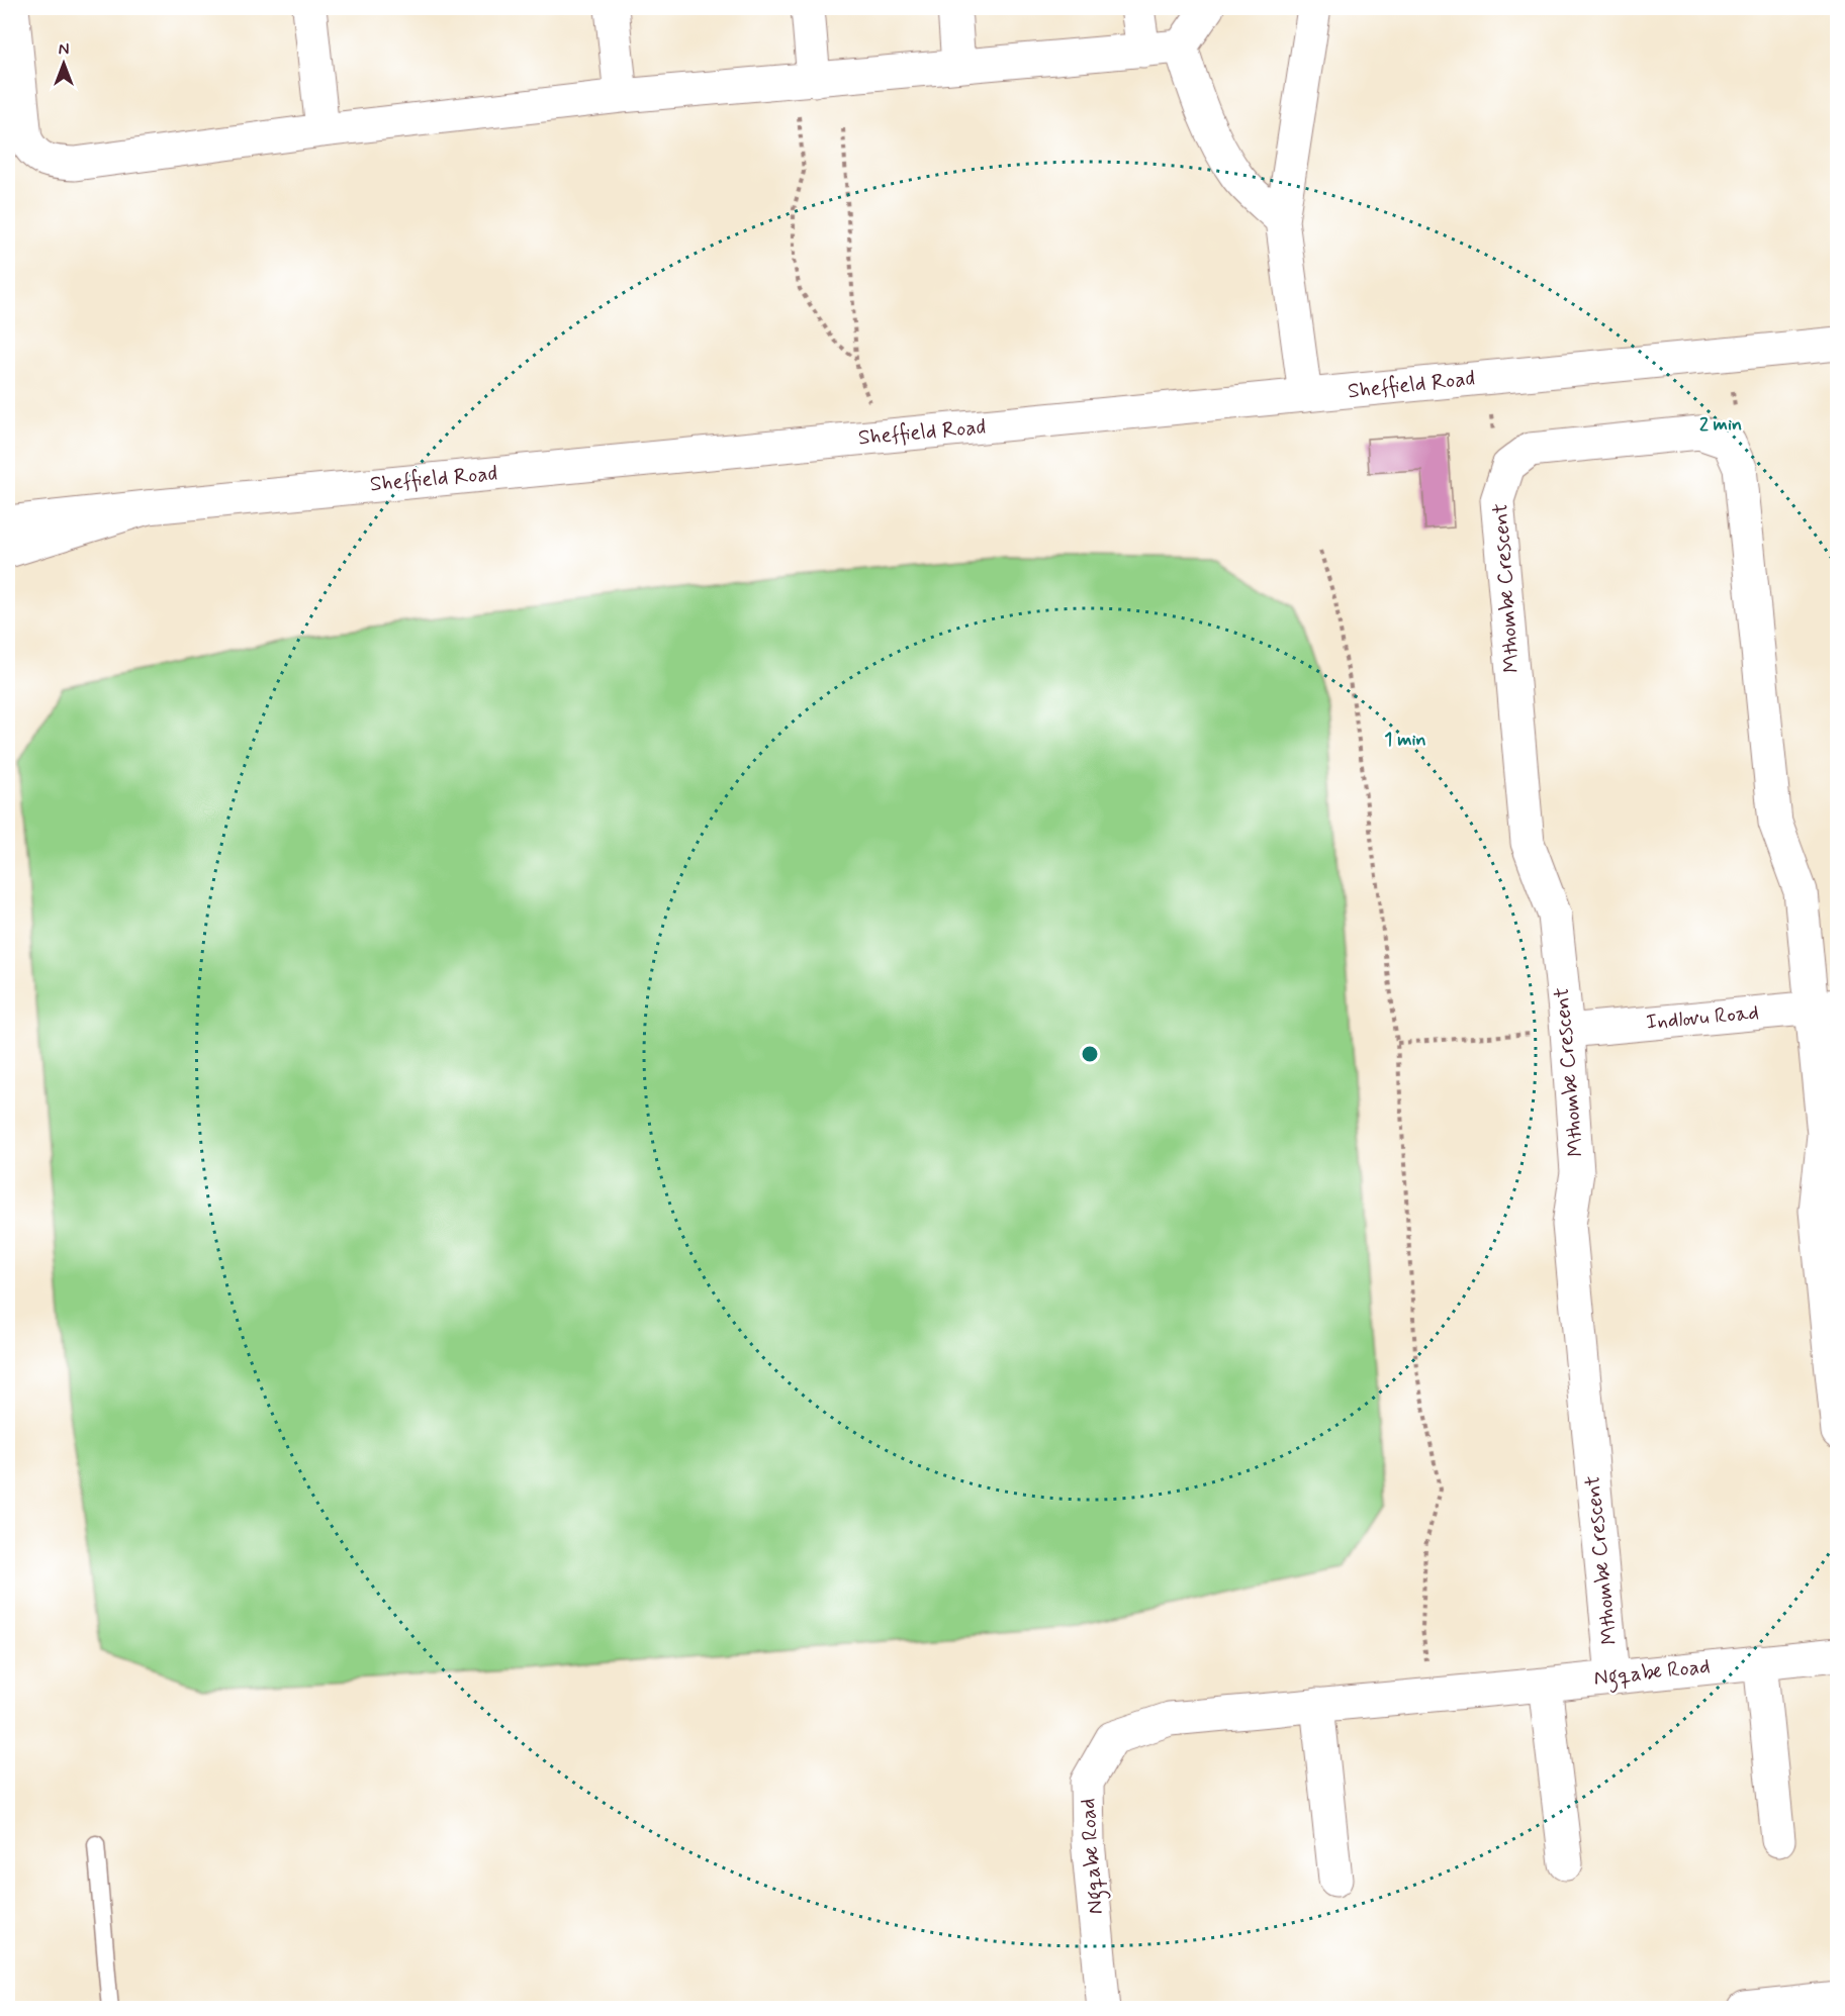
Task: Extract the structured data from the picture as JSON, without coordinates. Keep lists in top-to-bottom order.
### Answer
{
  "streets": {
    "street": [
      "Sheffield Road",
      "Mthombe Crescent",
      "Indlovu Road",
      "Ngqabe Road"
    ]
  },
  "crossings": [
    ["Mthombe Crescent", "Indlovu Road"],
    ["Mthombe Crescent", "Ngqabe Road"]
  ],
  "north": "top",
  "rings": ["2 min", "1 min"]
}
